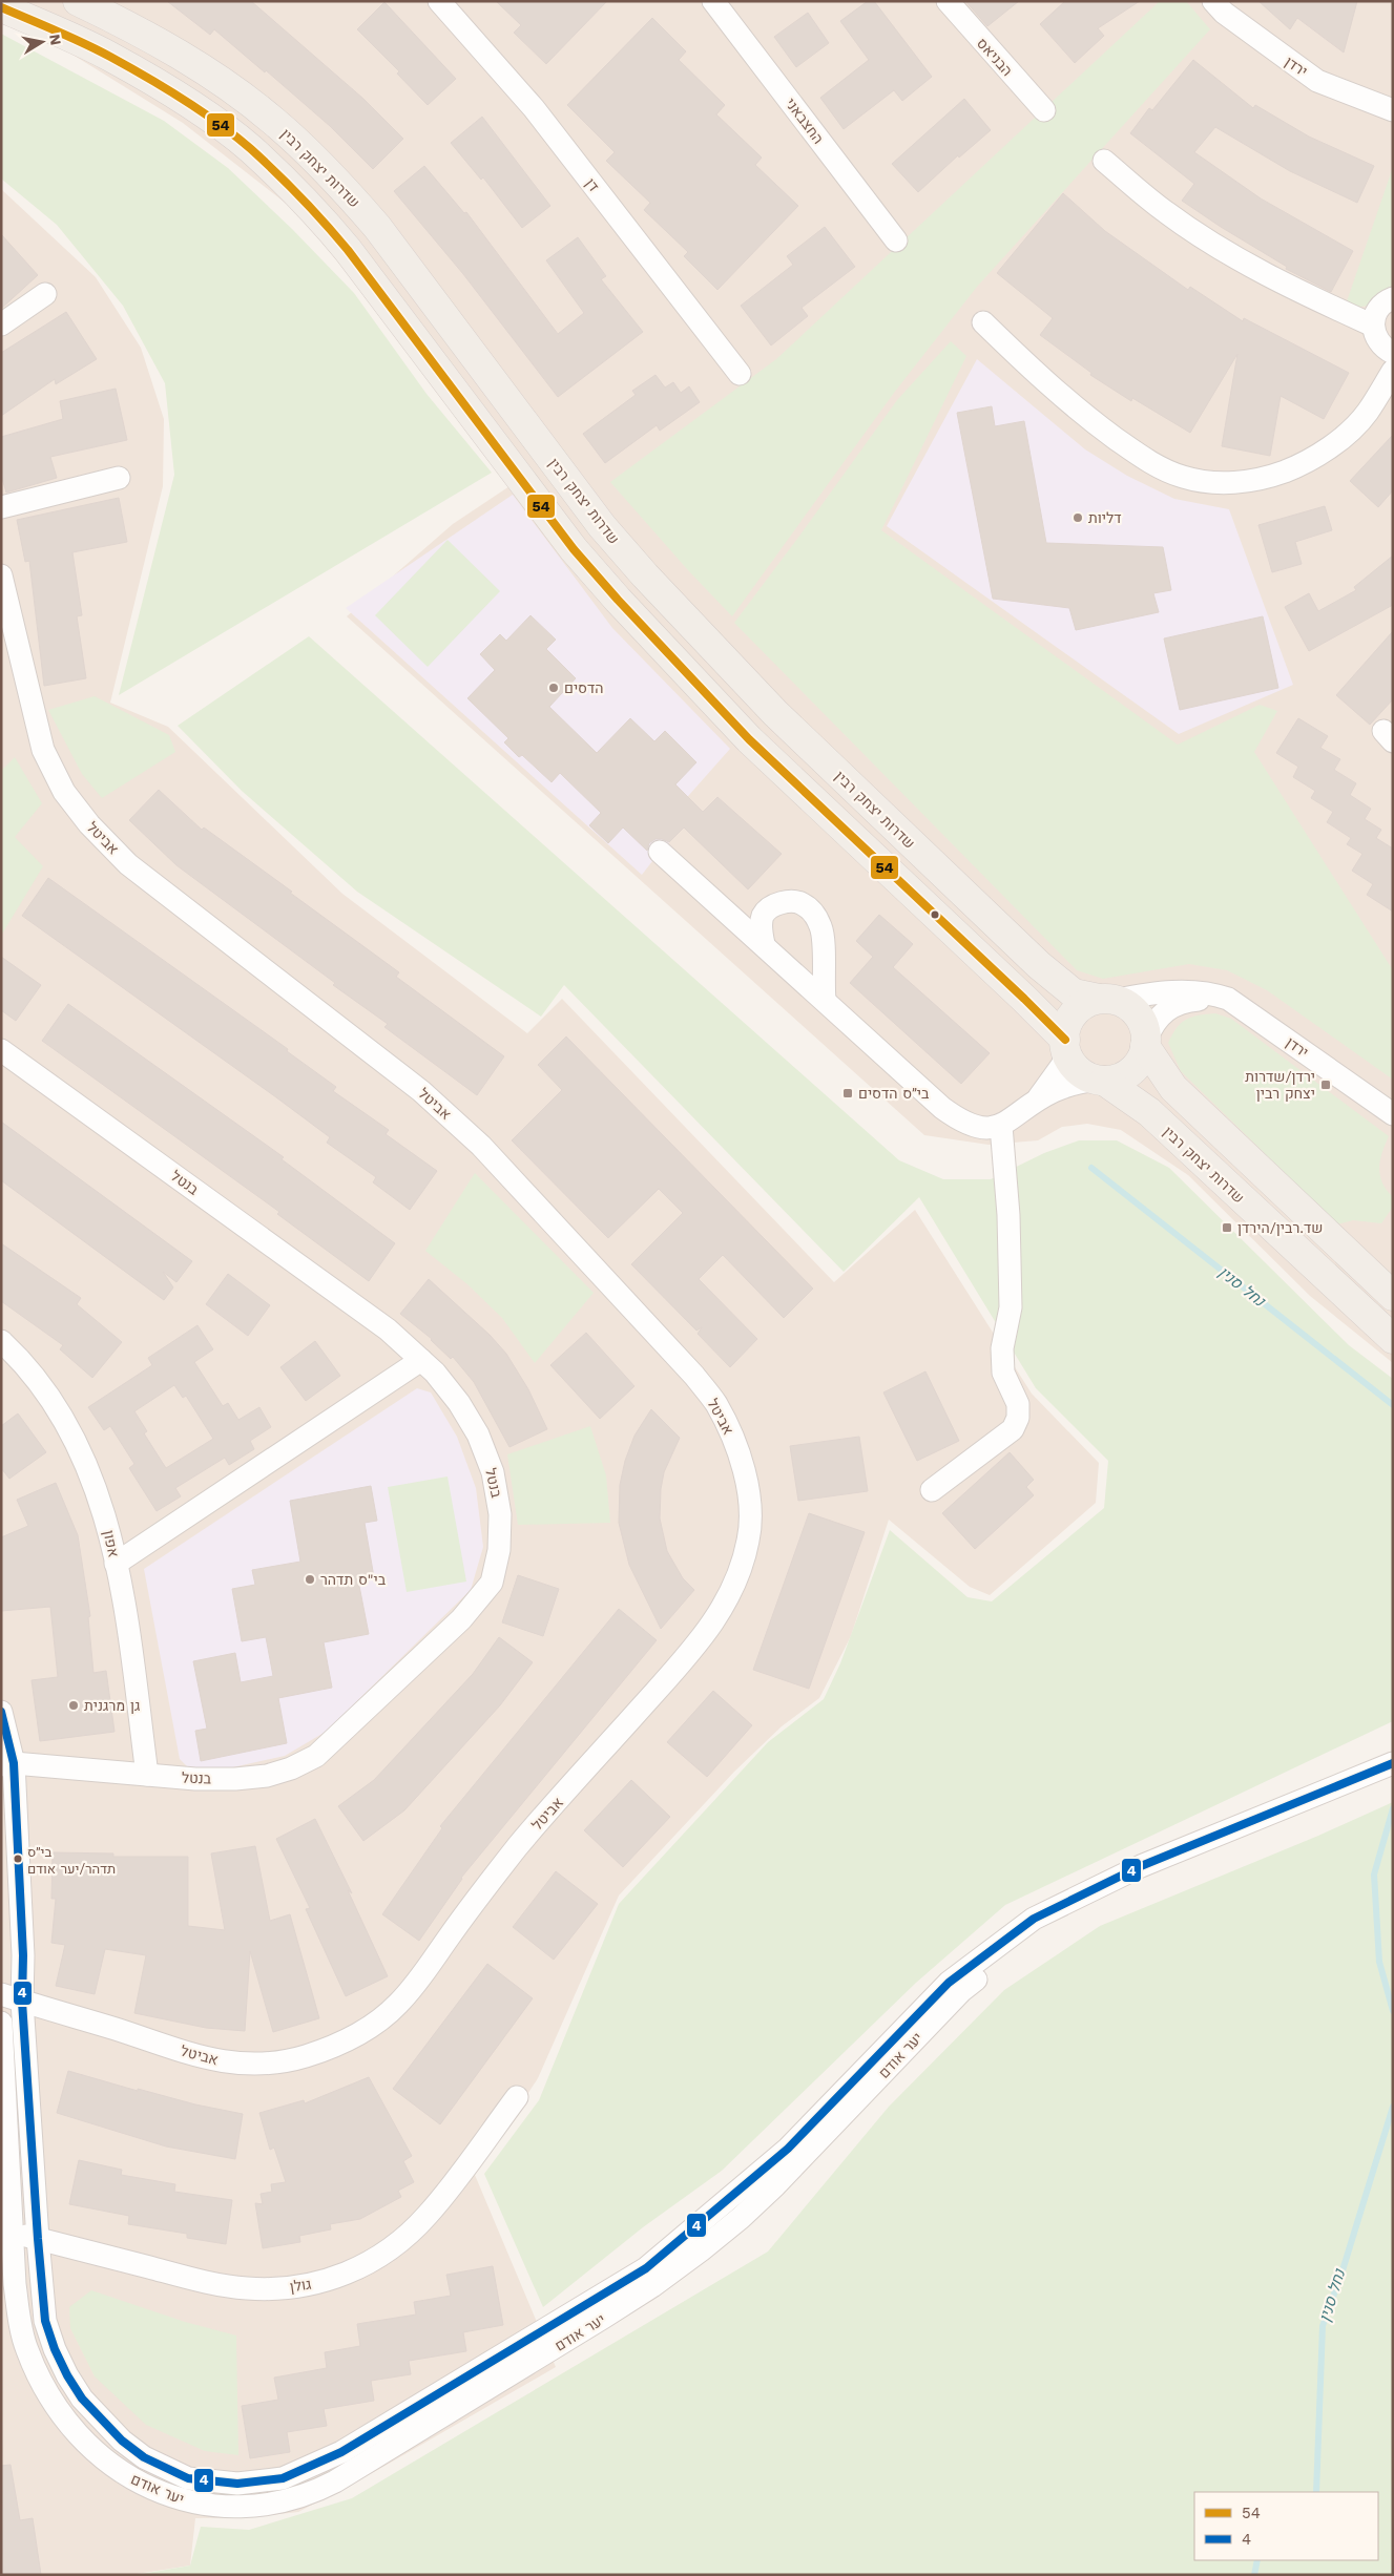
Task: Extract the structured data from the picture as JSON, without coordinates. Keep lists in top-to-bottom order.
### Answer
{
  "streets": {
    "main road": ["שדרות יצחק רבין"],
    "street": [
      "הבניאס",
      "ירדן",
      "החצבאני",
      "דן",
      "אביטל",
      "בנטל",
      "אפון",
      "יער אודם",
      "גולן"
    ]
  },
  "crossings": [
    ["ירדן", "שדרות יצחק רבין"],
    ["אביטל", "יער אודם"],
    ["בנטל", "אפון"],
    ["בנטל", "יער אודם"],
    ["יער אודם", "גולן"]
  ],
  "water": ["נחל סנין"],
  "places": {
    "other": [
      "דליות",
      "הדסים",
      "בי\"ס תדהר",
      "גן מרגנית",
      "בי״ס תדהר/יער אודם"
    ],
    "transit": ["ירדן/שדרות יצחק רבין", "בי״ס הדסים", "שד.רבין/הירדן"]
  },
  "lines": ["transit line 54", "transit line 4"],
  "legend": ["54", "4"],
  "north": "right"
}
